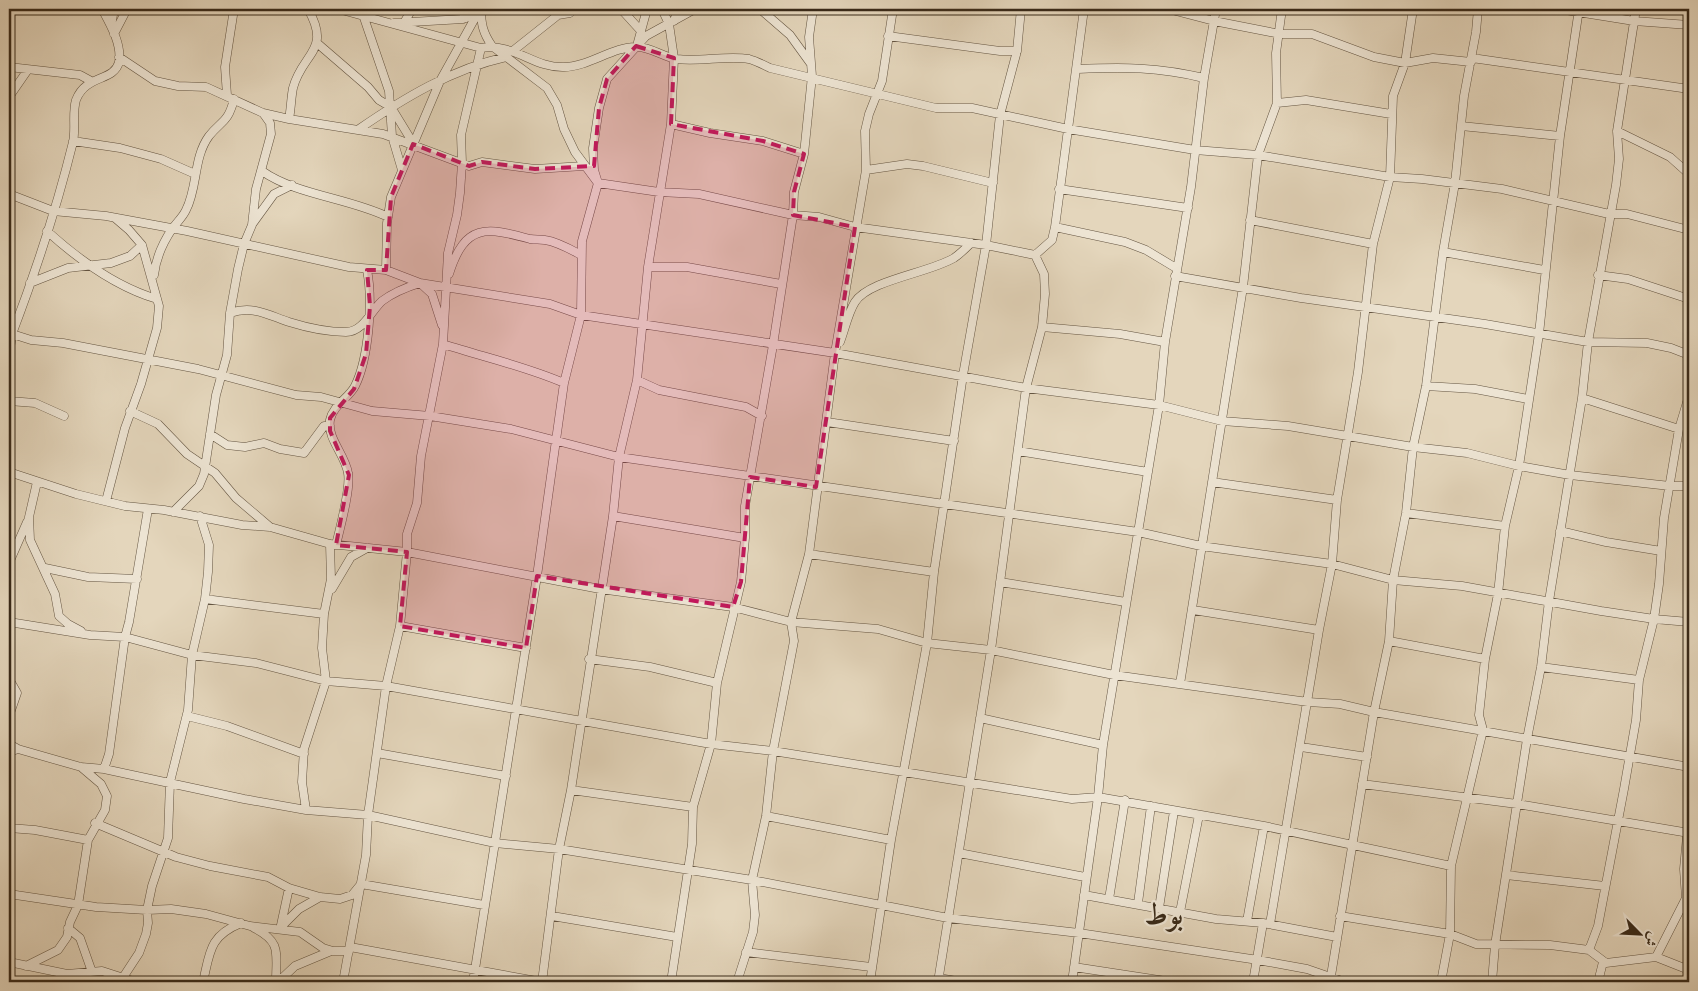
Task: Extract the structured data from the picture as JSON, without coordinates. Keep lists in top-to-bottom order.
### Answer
{
  "districts": ["بوط"],
  "north": "bottom right"
}
